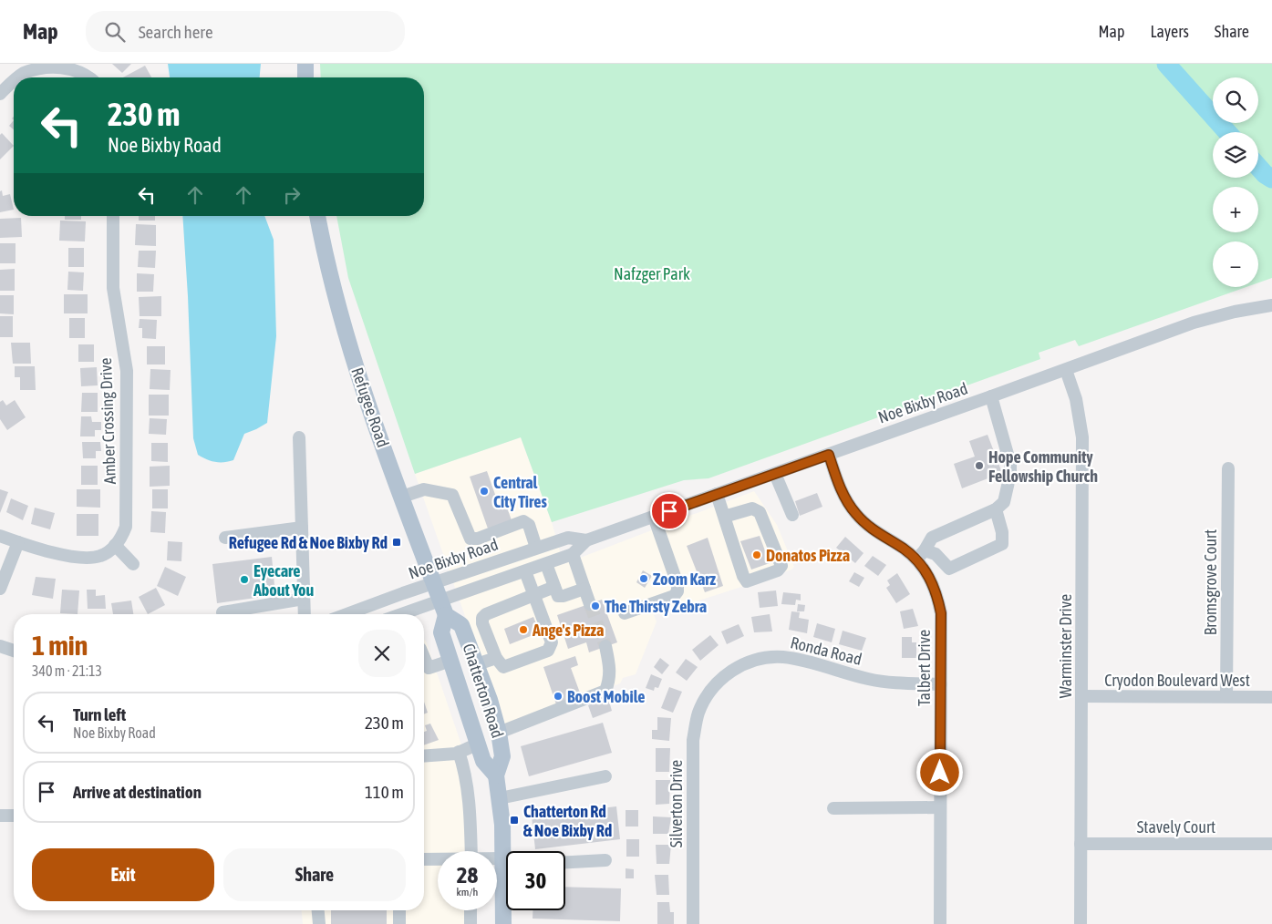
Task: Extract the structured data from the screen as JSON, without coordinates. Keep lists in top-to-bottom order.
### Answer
{
  "streets": {
    "main road": ["Refugee Road", "Chatterton Road"],
    "street": [
      "Noe Bixby Road",
      "Amber Crossing Drive",
      "Bromsgrove Court",
      "Warminster Drive",
      "Ronda Road",
      "Talbert Drive",
      "Cryodon Boulevard West",
      "Silverton Drive",
      "Stavely Court"
    ]
  },
  "crossings": [
    ["Noe Bixby Road", "Refugee Road"],
    ["Noe Bixby Road", "Warminster Drive"],
    ["Noe Bixby Road", "Talbert Drive"],
    ["Noe Bixby Road", "Chatterton Road"],
    ["Refugee Road", "Chatterton Road"],
    ["Bromsgrove Court", "Cryodon Boulevard West"],
    ["Warminster Drive", "Cryodon Boulevard West"],
    ["Warminster Drive", "Stavely Court"],
    ["Ronda Road", "Talbert Drive"],
    ["Ronda Road", "Silverton Drive"]
  ],
  "parks": ["Nafzger Park"],
  "places": {
    "other": [
      "Hope Community Fellowship Church",
      "Central City Tires",
      "Donatos Pizza",
      "Zoom Karz",
      "Eyecare About You",
      "The Thirsty Zebra",
      "Ange's Pizza",
      "Boost Mobile"
    ],
    "transit": ["Refugee Rd & Noe Bixby Rd", "Chatterton Rd & Noe Bixby Rd"]
  },
  "page": {
    "header": "Map",
    "search": "Search here",
    "nav": ["Map", "Layers", "Share"],
    "map_buttons": ["+", "−"],
    "turn": ["230 m", "Noe Bixby Road"],
    "heading": ["1 min", "340 m · 21:13"],
    "list": [
      {
        "name": "Turn left",
        "note": "Noe Bixby Road",
        "value": "230 m"
      },
      {
        "name": "Arrive at destination",
        "value": "110 m"
      }
    ],
    "buttons": ["Exit", "Share"],
    "speed": "28 km/h",
    "limit": "30"
  }
}
